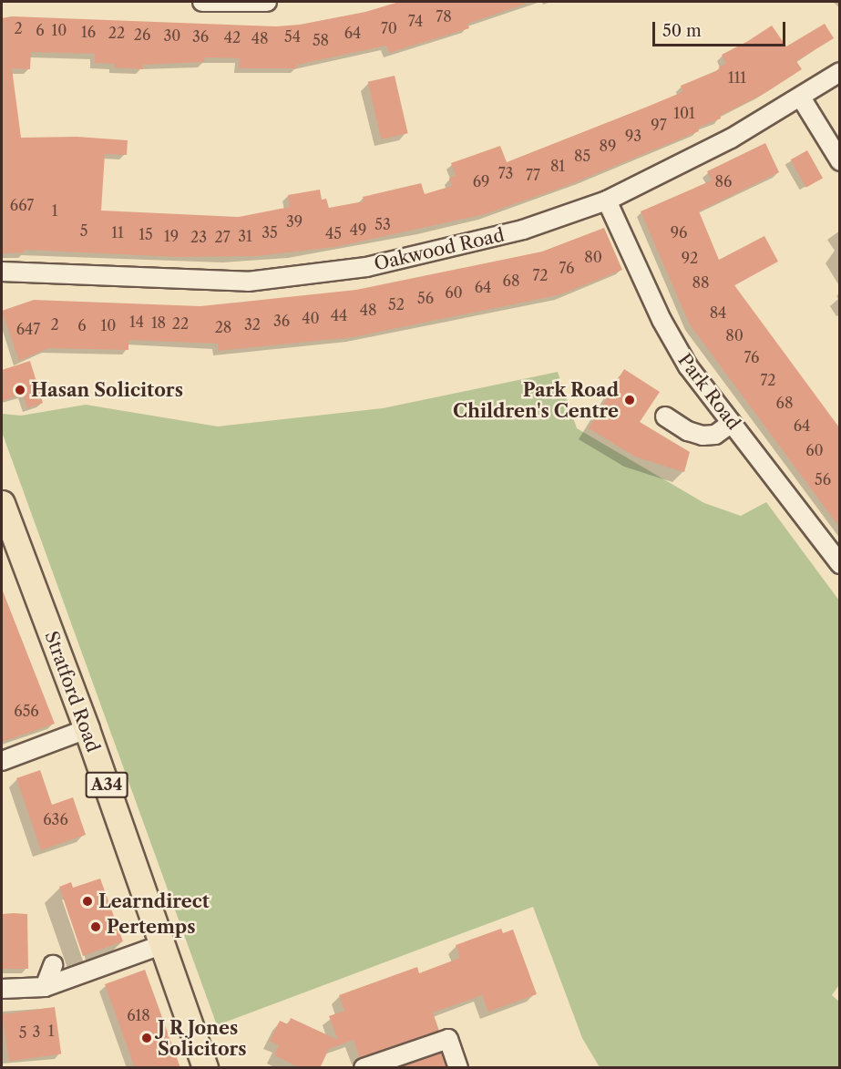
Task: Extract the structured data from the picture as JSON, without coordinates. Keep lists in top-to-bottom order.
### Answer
{
  "streets": {
    "highway": ["Stratford Road", "A34"],
    "street": ["Oakwood Road", "Park Road"]
  },
  "crossings": [
    ["Oakwood Road", "Park Road"]
  ],
  "places": [
    "Hasan Solicitors",
    "Park Road Children's Centre",
    "Learndirect",
    "Pertemps",
    "J R Jones Solicitors"
  ],
  "house_numbers": [
    "78",
    "74",
    "2",
    "70",
    "6",
    "10",
    "16",
    "22",
    "64",
    "26",
    "30",
    "36",
    "54",
    "42",
    "48",
    "58",
    "111",
    "101",
    "97",
    "93",
    "89",
    "85",
    "81",
    "73",
    "77",
    "69",
    "86",
    "667",
    "1",
    "39",
    "53",
    "49",
    "5",
    "11",
    "35",
    "96",
    "45",
    "15",
    "19",
    "31",
    "23",
    "27",
    "80",
    "92",
    "76",
    "72",
    "68",
    "88",
    "64",
    "60",
    "56",
    "52",
    "48",
    "84",
    "44",
    "40",
    "36",
    "14",
    "18",
    "22",
    "2",
    "32",
    "6",
    "10",
    "28",
    "647",
    "80",
    "76",
    "72",
    "68",
    "64",
    "60",
    "56",
    "656",
    "636",
    "618",
    "1",
    "3",
    "5"
  ],
  "scale_bar": "50 m"
}
